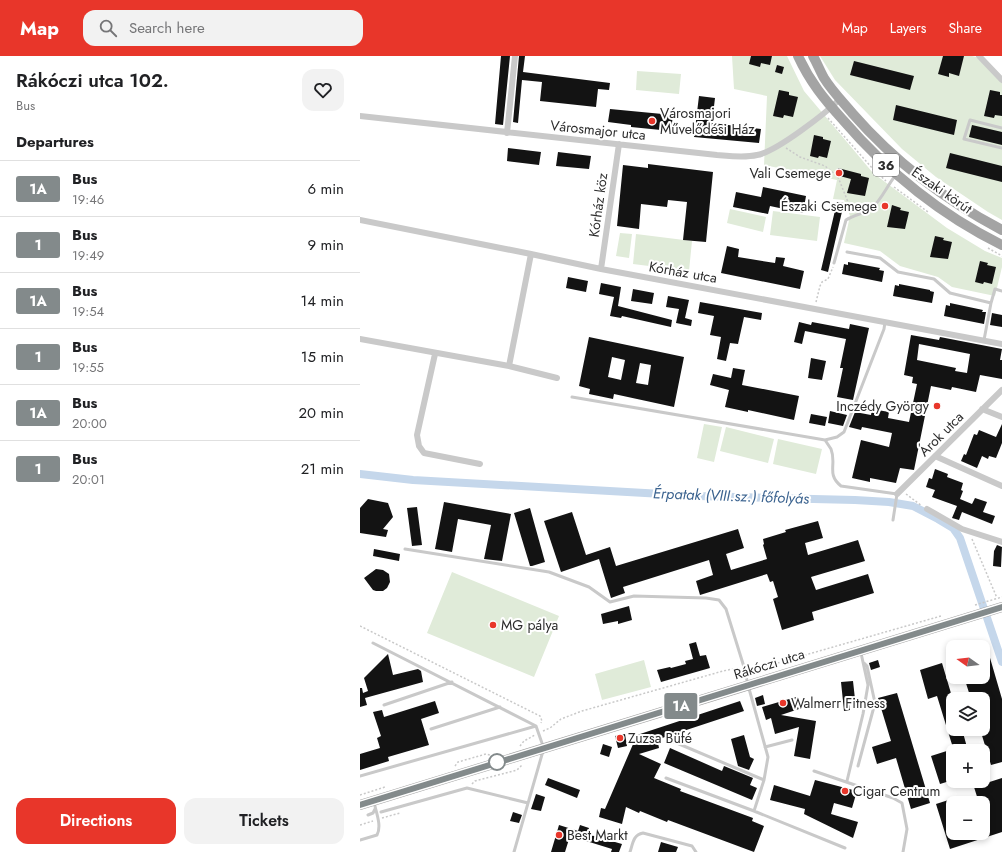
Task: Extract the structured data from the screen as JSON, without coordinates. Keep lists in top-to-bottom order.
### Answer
{
  "streets": {
    "main road": ["36", "Északi körút", "Rákóczi utca"],
    "street": [
      "Városmajor utca",
      "Kórház köz",
      "Kórház utca",
      "Árok utca"
    ]
  },
  "crossings": [
    ["Városmajor utca", "Északi körút"],
    ["Városmajor utca", "Kórház köz"],
    ["Kórház köz", "Kórház utca"]
  ],
  "water": ["Érpatak (VIII.sz.) főfolyás"],
  "places": [
    "Városmajori Művelődési Ház",
    "Vali Csemege",
    "Északi Csemege",
    "Inczédy György",
    "MG pálya",
    "Walmerr Fitness",
    "Zuzsa Büfé",
    "Cigar Centrum",
    "Best Markt"
  ],
  "lines": ["bus line 1A"],
  "north": "left",
  "page": {
    "header": "Map",
    "search": "Search here",
    "nav": ["Map", "Layers", "Share"],
    "heading": [
      ["Rákóczi utca 102.", "Bus"],
      "Departures"
    ],
    "on_map": "1A",
    "list": [
      {
        "mark": "1A",
        "name": "Bus",
        "note": "19:46",
        "value": "6 min"
      },
      {
        "mark": "1",
        "name": "Bus",
        "note": "19:49",
        "value": "9 min"
      },
      {
        "mark": "1A",
        "name": "Bus",
        "note": "19:54",
        "value": "14 min"
      },
      {
        "mark": "1",
        "name": "Bus",
        "note": "19:55",
        "value": "15 min"
      },
      {
        "mark": "1A",
        "name": "Bus",
        "note": "20:00",
        "value": "20 min"
      },
      {
        "mark": "1",
        "name": "Bus",
        "note": "20:01",
        "value": "21 min"
      }
    ],
    "map_buttons": ["+", "−"],
    "buttons": ["Directions", "Tickets"]
  }
}
